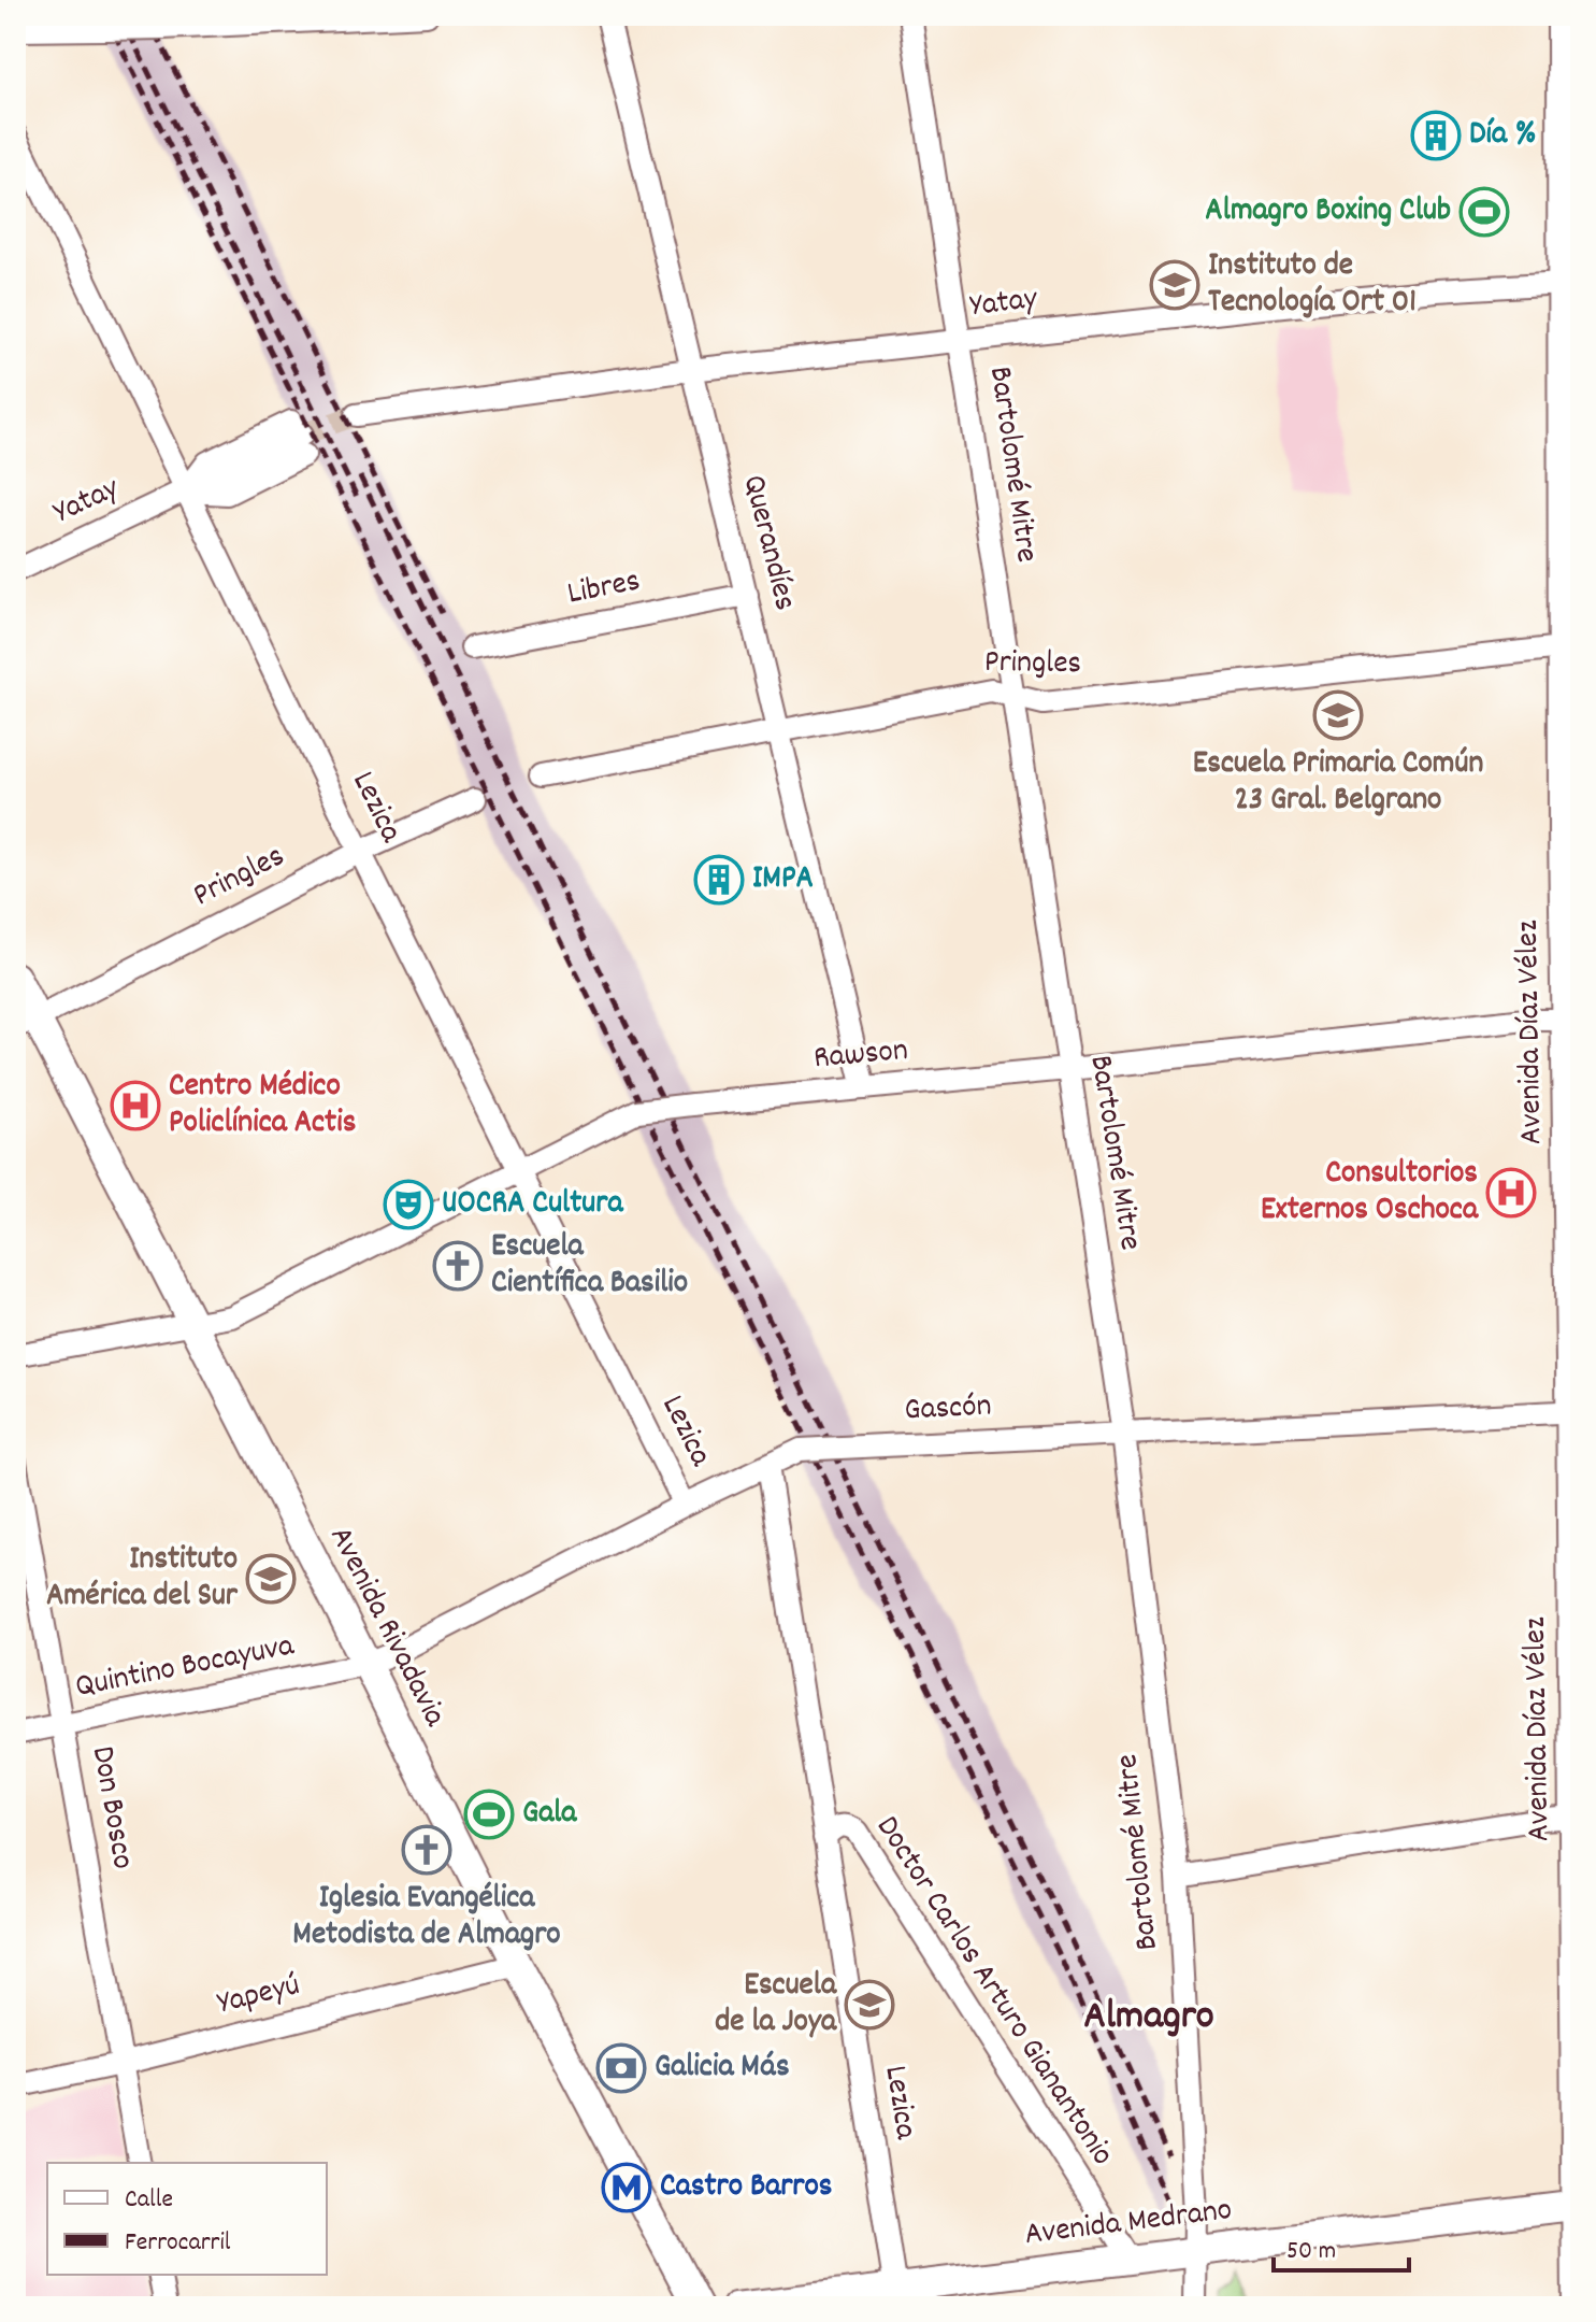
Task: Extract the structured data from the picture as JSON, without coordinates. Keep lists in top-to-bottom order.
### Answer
{
  "streets": {
    "main road": ["Avenida Díaz Vélez", "Avenida Rivadavia", "Avenida Medrano"],
    "street": [
      "Yatay",
      "Bartolomé Mitre",
      "Querandíes",
      "Libres",
      "Pringles",
      "Lezica",
      "Rawson",
      "Gascón",
      "Quintino Bocayuva",
      "Don Bosco",
      "Doctor Carlos Arturo Gianantonio",
      "Yapeyú"
    ]
  },
  "crossings": [
    ["Yatay", "Bartolomé Mitre"],
    ["Yatay", "Querandíes"],
    ["Yatay", "Lezica"],
    ["Yatay", "Avenida Díaz Vélez"],
    ["Bartolomé Mitre", "Pringles"],
    ["Bartolomé Mitre", "Rawson"],
    ["Bartolomé Mitre", "Gascón"],
    ["Bartolomé Mitre", "Avenida Medrano"],
    ["Querandíes", "Libres"],
    ["Querandíes", "Pringles"],
    ["Querandíes", "Rawson"],
    ["Pringles", "Lezica"],
    ["Pringles", "Avenida Díaz Vélez"],
    ["Pringles", "Avenida Rivadavia"],
    ["Lezica", "Rawson"],
    ["Lezica", "Gascón"],
    ["Lezica", "Doctor Carlos Arturo Gianantonio"],
    ["Lezica", "Avenida Medrano"],
    ["Avenida Díaz Vélez", "Rawson"],
    ["Avenida Díaz Vélez", "Gascón"],
    ["Avenida Díaz Vélez", "Avenida Medrano"],
    ["Rawson", "Avenida Rivadavia"],
    ["Gascón", "Avenida Rivadavia"],
    ["Gascón", "Quintino Bocayuva"],
    ["Avenida Rivadavia", "Quintino Bocayuva"],
    ["Avenida Rivadavia", "Yapeyú"],
    ["Quintino Bocayuva", "Don Bosco"],
    ["Don Bosco", "Yapeyú"],
    ["Doctor Carlos Arturo Gianantonio", "Avenida Medrano"]
  ],
  "districts": ["Almagro"],
  "places": {
    "building": ["Día %", "IMPA"],
    "sports": ["Almagro Boxing Club", "Gala"],
    "school or university": [
      "Instituto de Tecnología Ort 01",
      "Escuela Primaria Común 23 Gral. Belgrano",
      "Instituto América del Sur",
      "Escuela de la Joya"
    ],
    "hospital": ["Centro Médico Policlínica Actis", "Consultorios Externos Oschoca"],
    "theatre": ["UOCRA Cultura"],
    "church": ["Escuela Científica Basilio", "Iglesia Evangélica Metodista de Almagro"],
    "bank": ["Galicia Más"],
    "metro station": ["Castro Barros"]
  },
  "legend": ["Calle", "Ferrocarril"],
  "scale_bar": "50 m"
}
